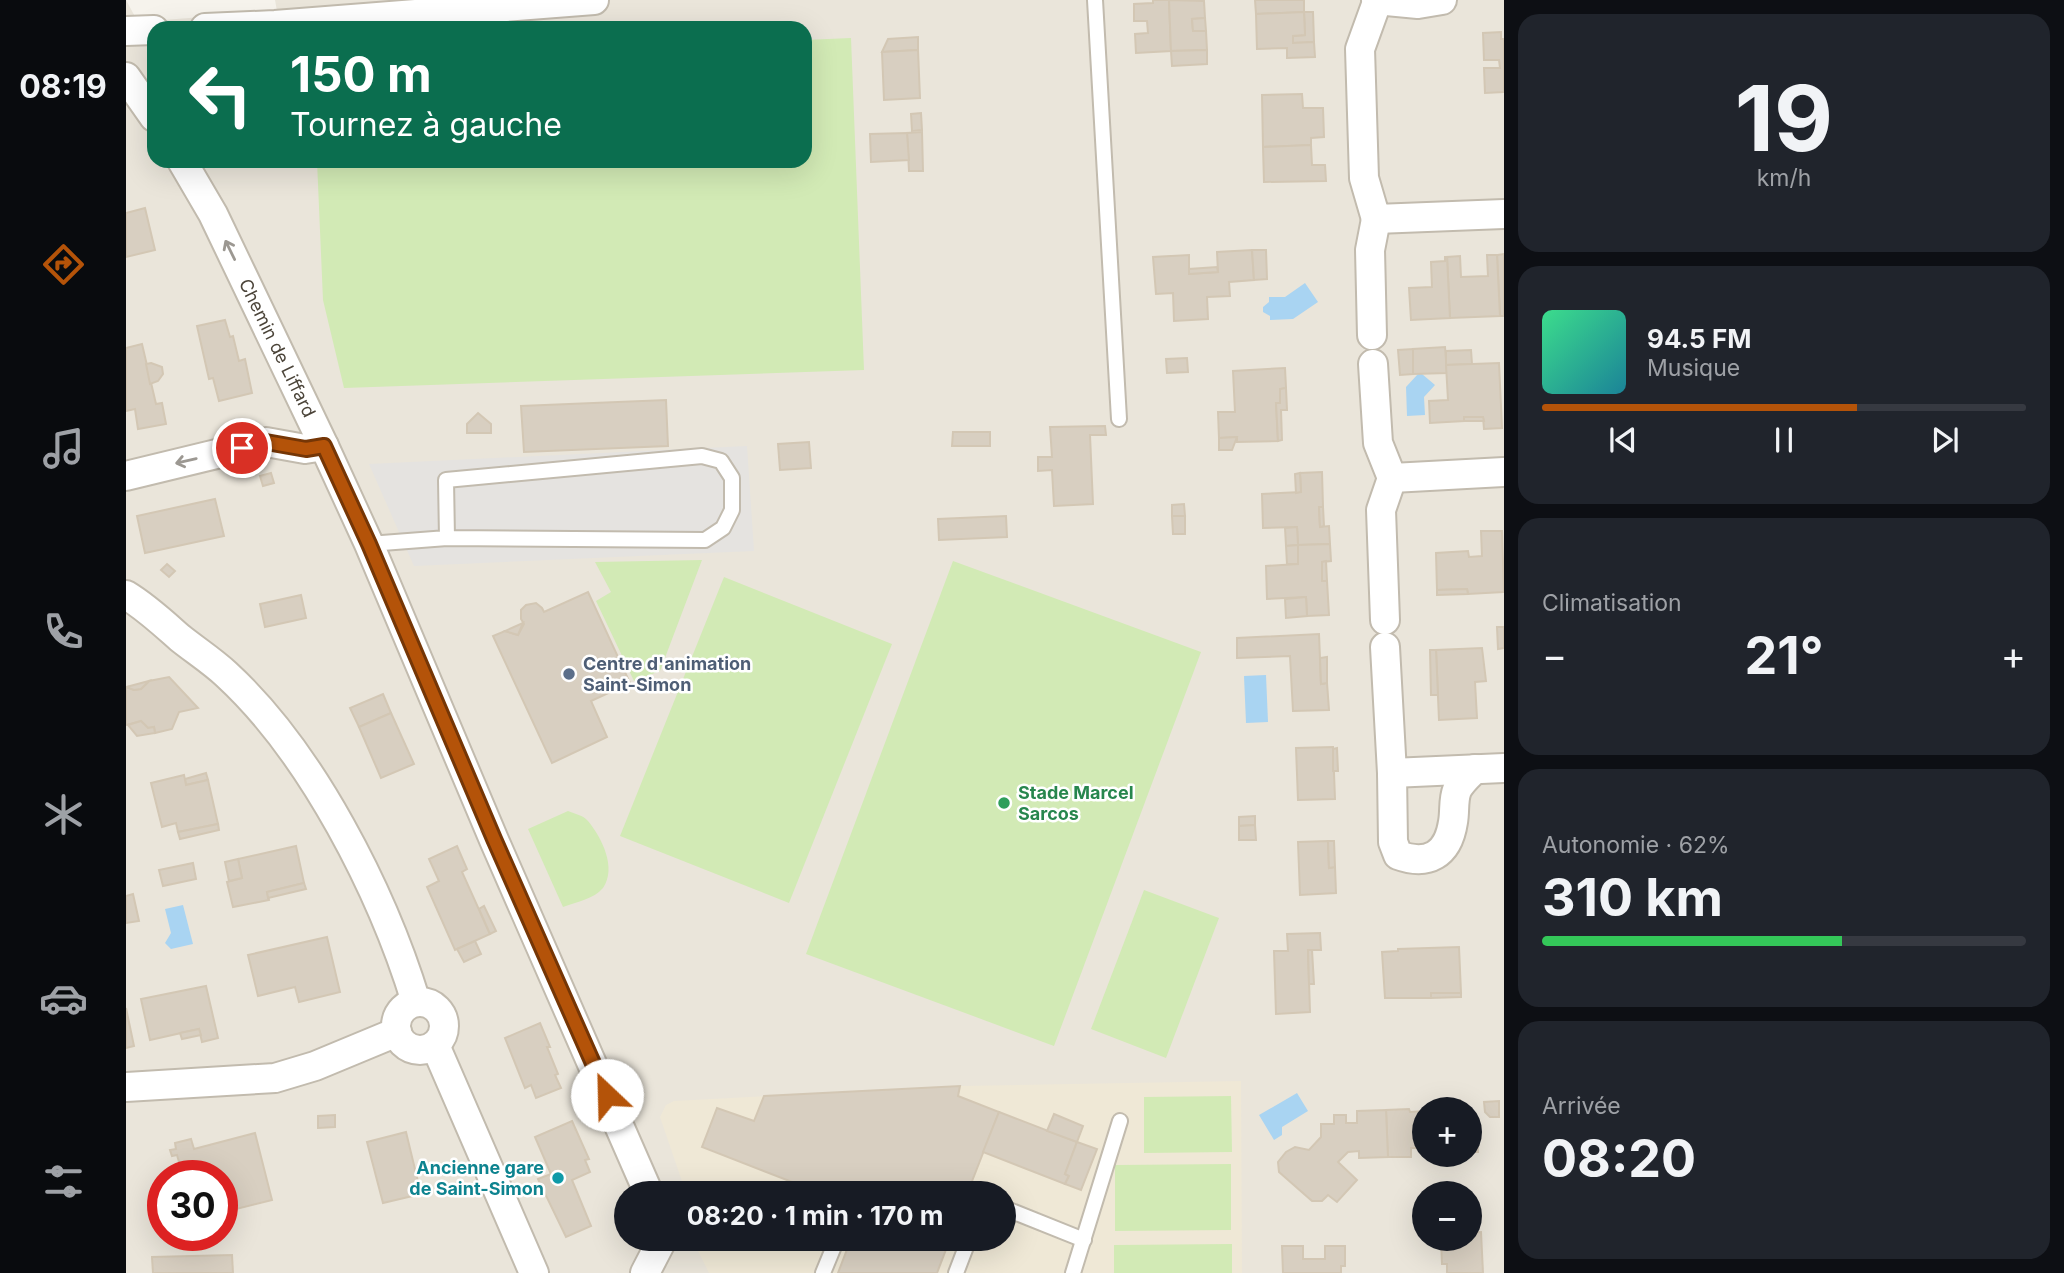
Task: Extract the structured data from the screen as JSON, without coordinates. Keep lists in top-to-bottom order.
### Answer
{
  "streets": {
    "street": ["Chemin de Liffard"]
  },
  "places": ["Centre d'animation Saint-Simon", "Stade Marcel Sarcos", "Ancienne gare de Saint-Simon"],
  "page": {
    "tabs": "08:19",
    "tile": [
      ["19", "km/h"],
      "Climatisation",
      ["Autonomie · 62%", "310 km"],
      ["Arrivée", "08:20"]
    ],
    "turn": ["150 m", "Tournez à gauche"],
    "song": ["94.5 FM", "Musique"],
    "heat": ["−", "21°", "+"],
    "map_buttons": ["+", "−"],
    "limit": "30",
    "trip": "08:20 · 1 min · 170 m"
  }
}
